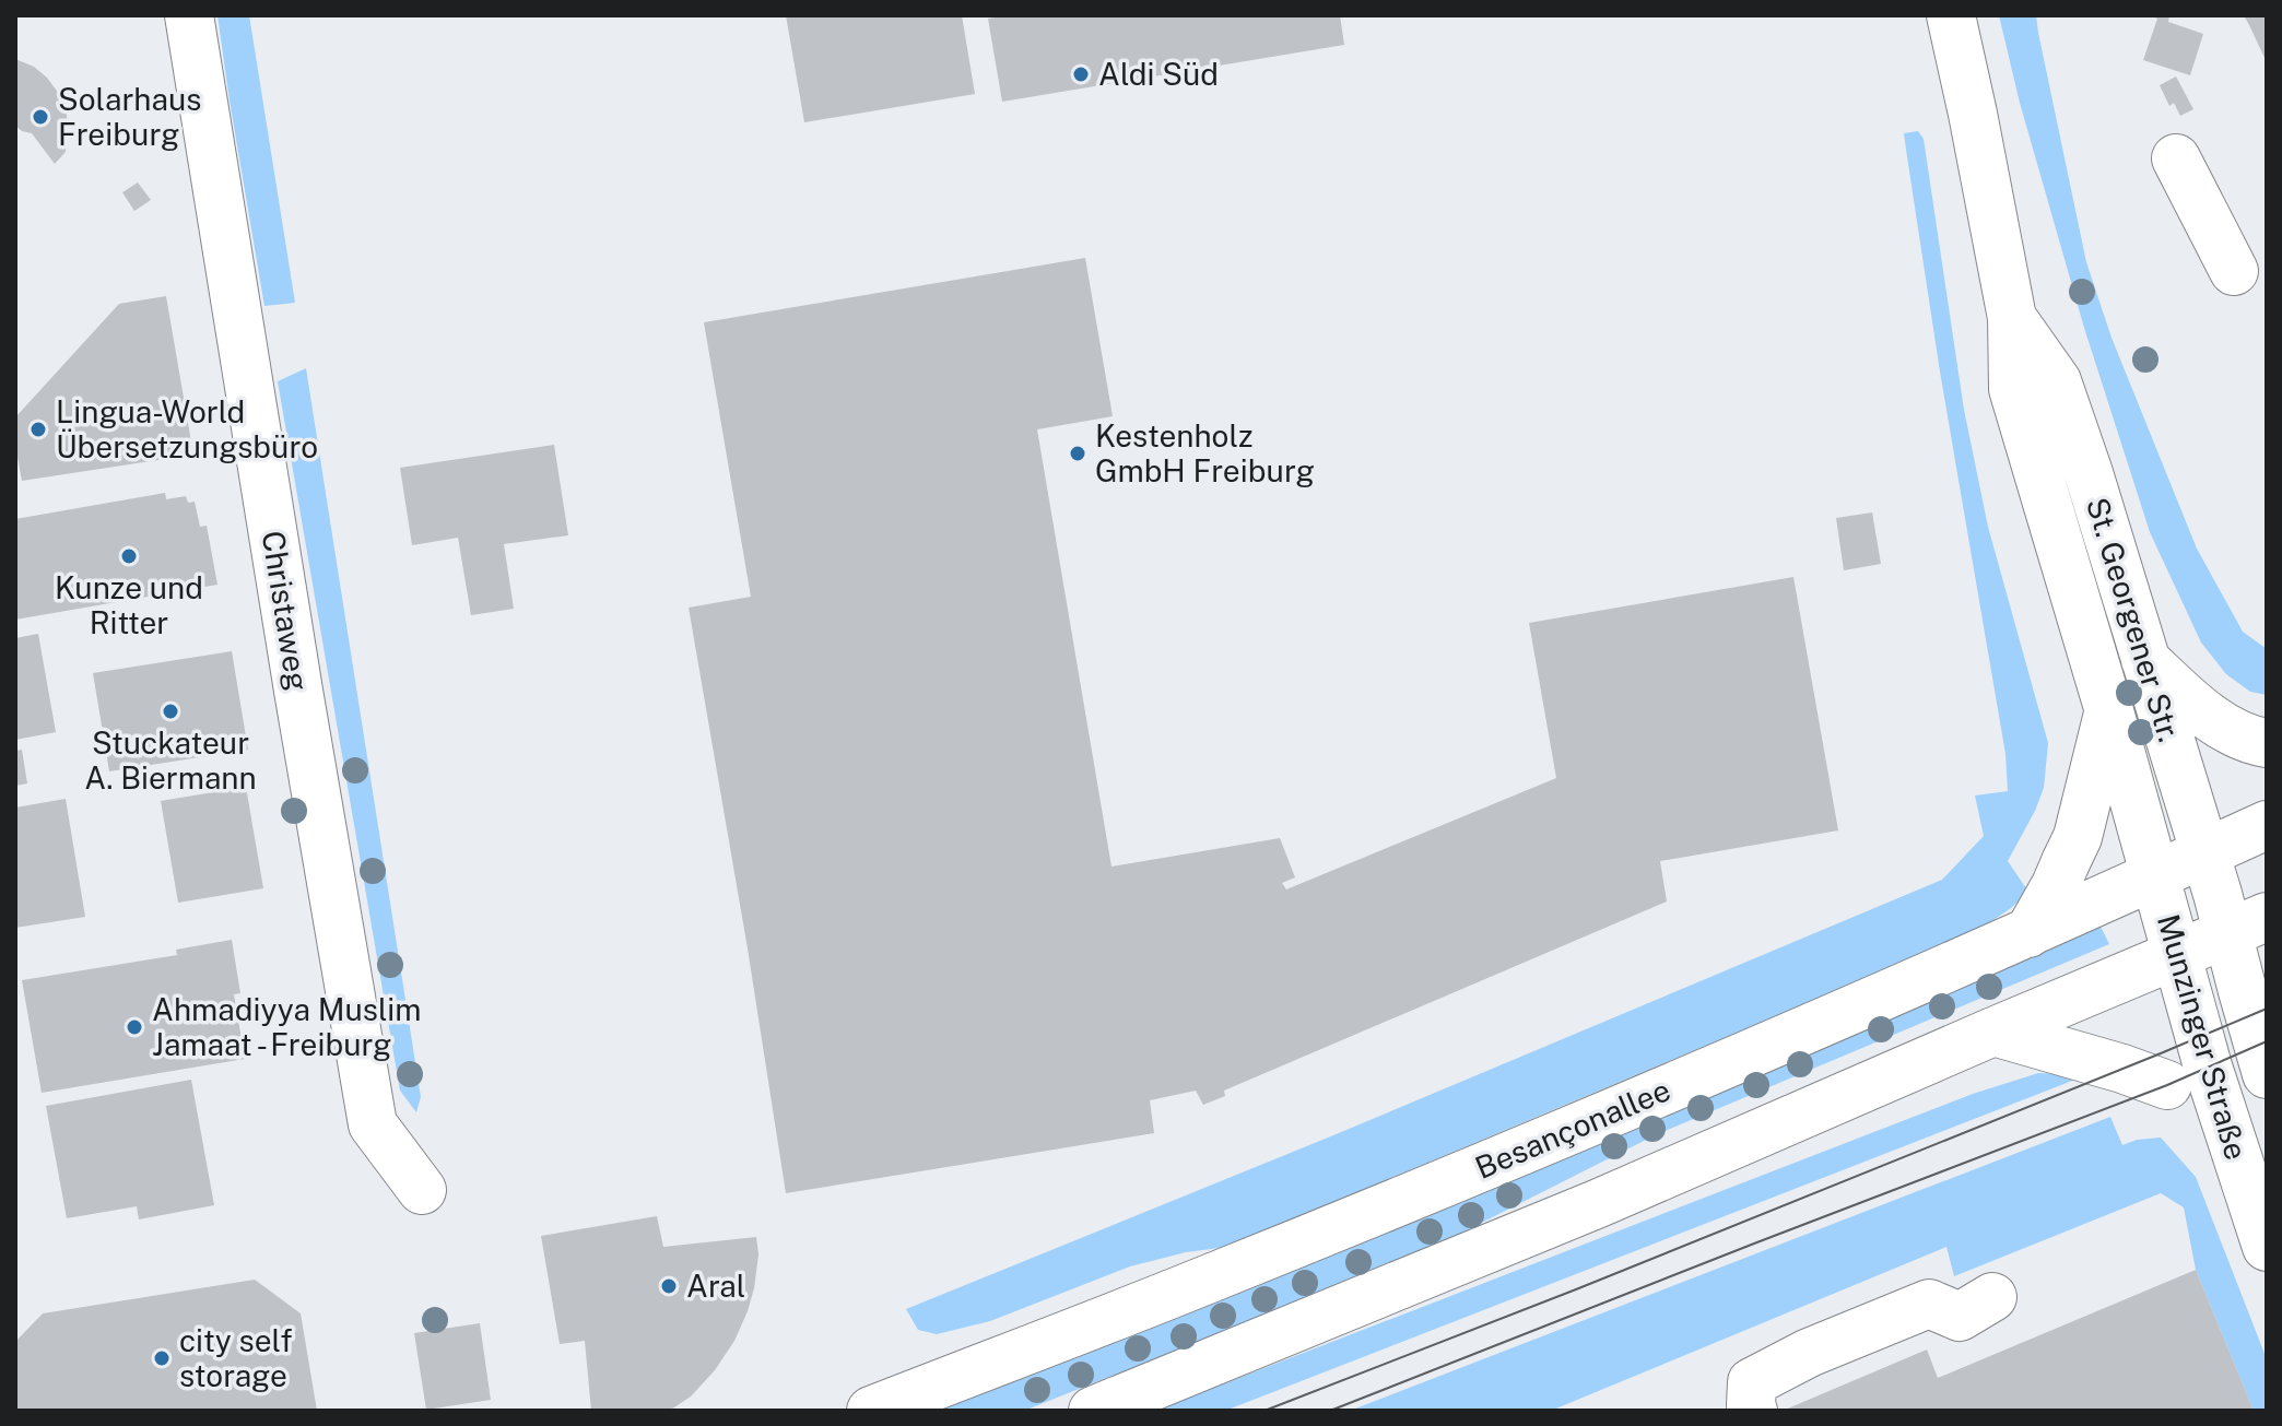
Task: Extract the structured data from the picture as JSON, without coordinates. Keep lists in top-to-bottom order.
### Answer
{
  "streets": {
    "street": [
      "Christaweg",
      "St. Georgener Str.",
      "Munzinger Straße",
      "Besançonallee"
    ]
  },
  "crossings": [
    ["St. Georgener Str.", "Munzinger Straße"],
    ["St. Georgener Str.", "Besançonallee"],
    ["Munzinger Straße", "Besançonallee"]
  ],
  "places": [
    "Aldi Süd",
    "Solarhaus Freiburg",
    "Lingua-World Übersetzungsbüro",
    "Kestenholz GmbH Freiburg",
    "Kunze und Ritter",
    "Stuckateur A. Biermann",
    "Ahmadiyya Muslim Jamaat - Freiburg",
    "Aral",
    "city self storage"
  ]
}
